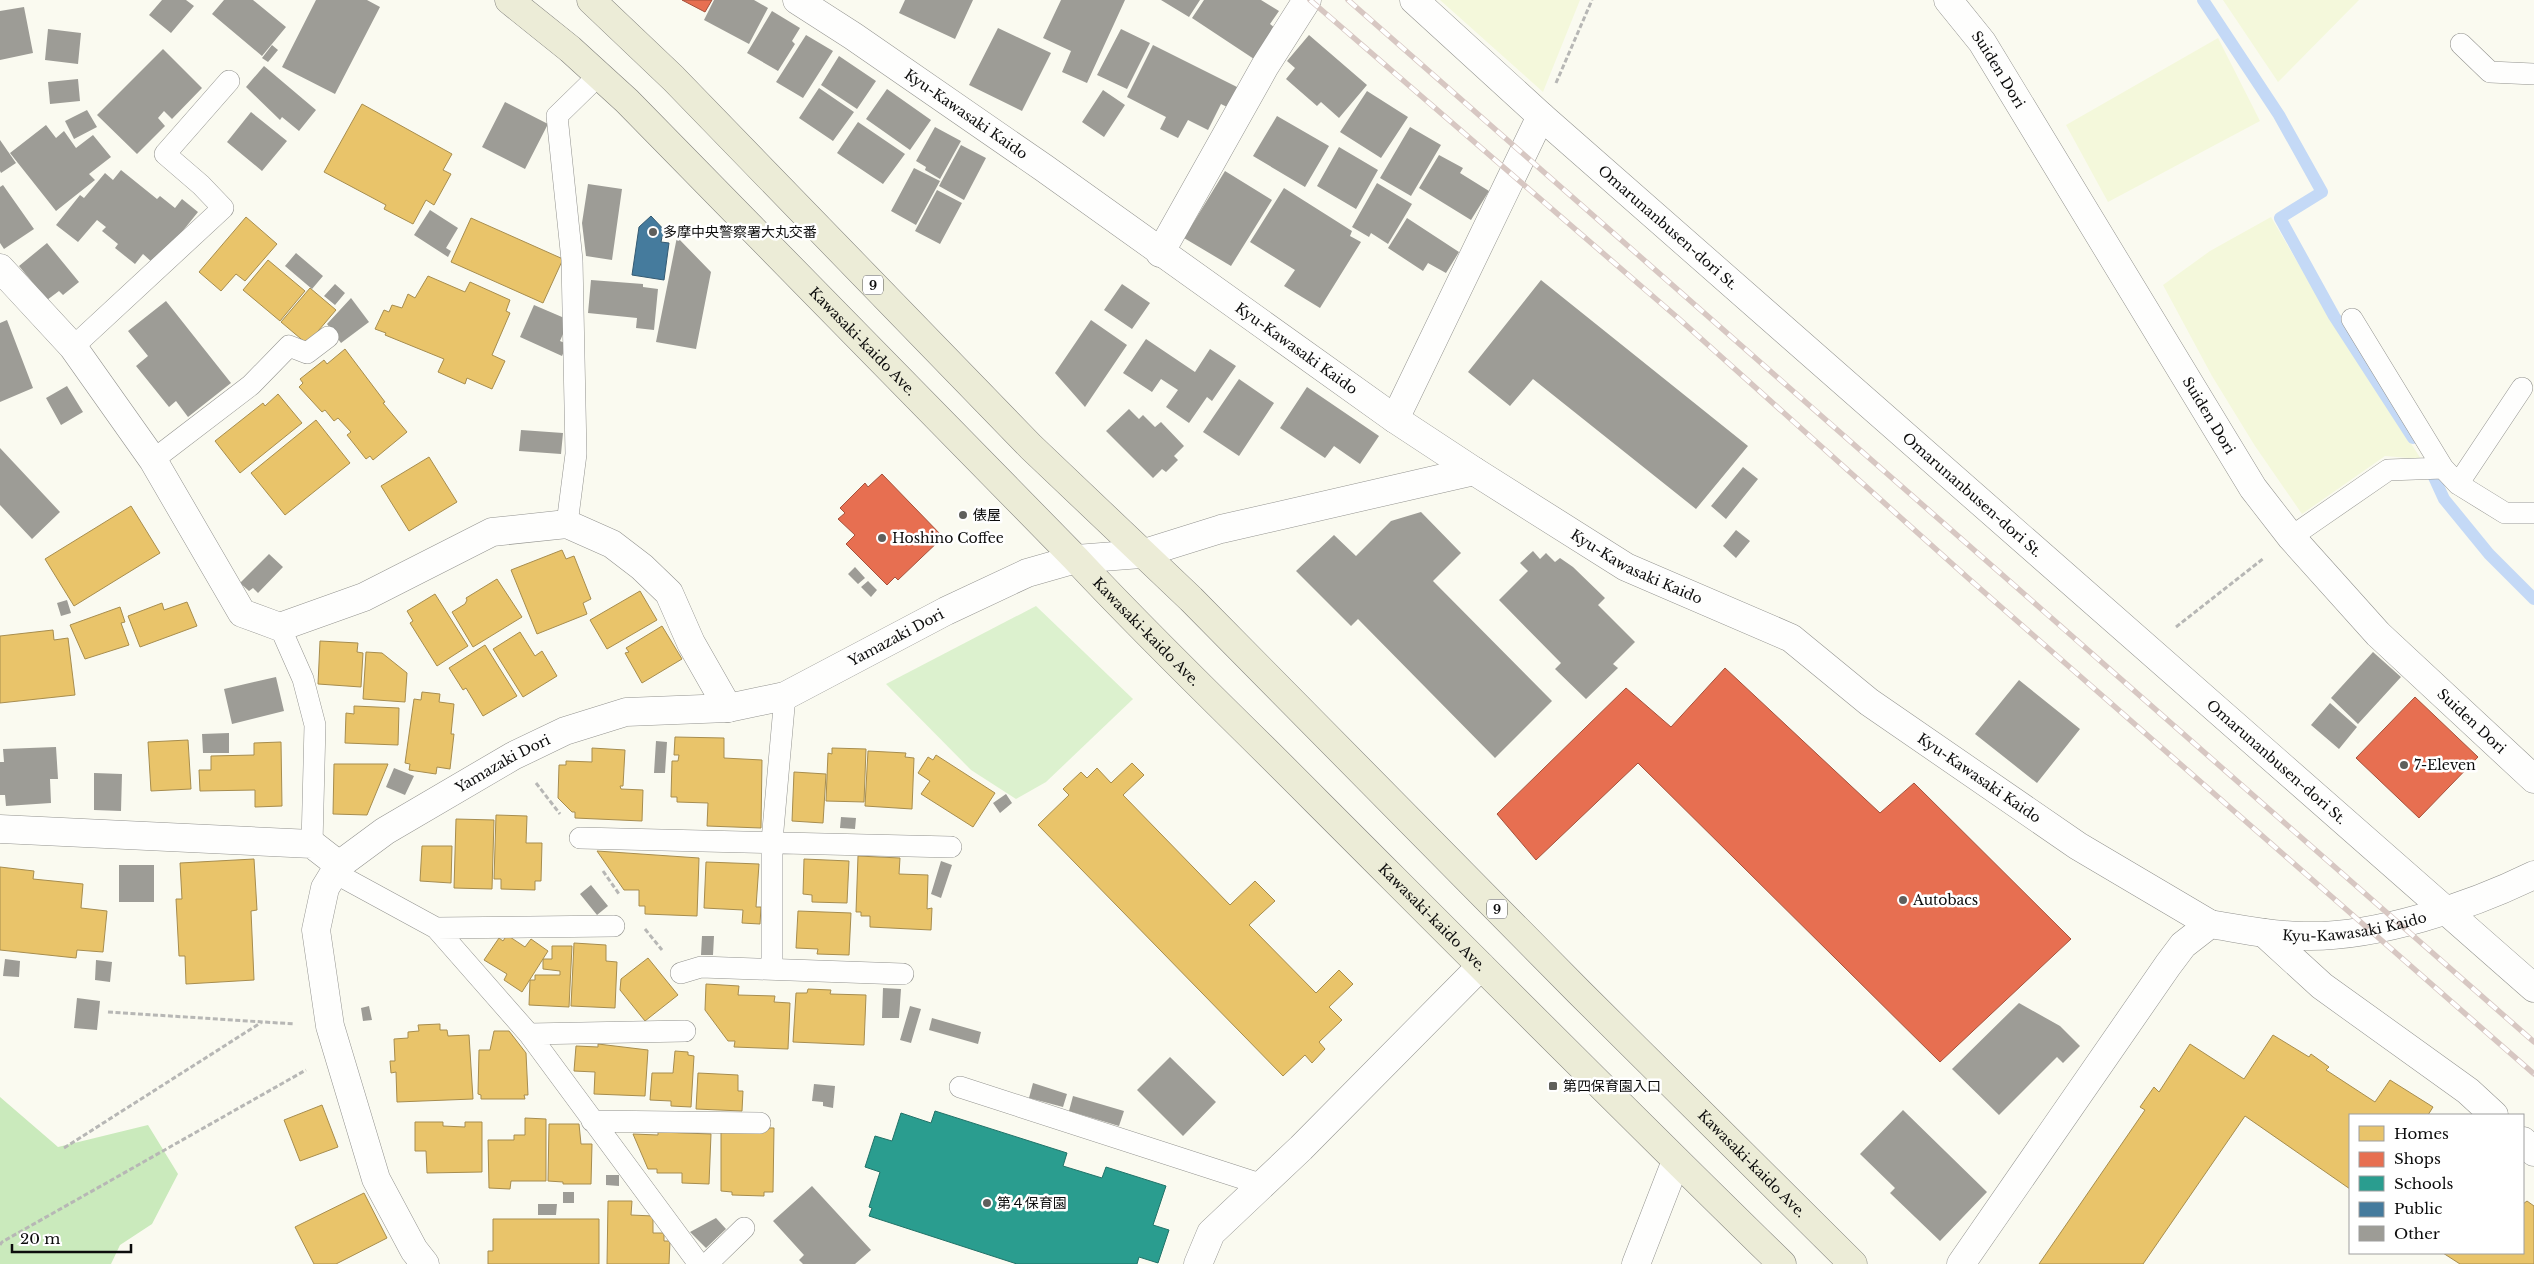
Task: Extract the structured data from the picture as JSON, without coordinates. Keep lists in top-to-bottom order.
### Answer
{
  "streets": {
    "main road": ["9", "Kawasaki-kaido Ave."],
    "street": [
      "Suiden Dori",
      "Kyu-Kawasaki Kaido",
      "Omarunanbusen-dori St.",
      "Yamazaki Dori"
    ]
  },
  "crossings": [
    ["Kyu-Kawasaki Kaido", "Omarunanbusen-dori St."],
    ["Kyu-Kawasaki Kaido", "Yamazaki Dori"],
    ["Kawasaki-kaido Ave.", "Yamazaki Dori"]
  ],
  "places": {
    "other": [
      "多摩中央警察署大丸交番",
      "俵屋",
      "Hoshino Coffee",
      "7-Eleven",
      "Autobacs",
      "第４保育園"
    ],
    "transit": ["第四保育園入口"]
  },
  "legend": [
    "Homes",
    "Shops",
    "Schools",
    "Public",
    "Other"
  ],
  "scale_bar": "20 m"
}
